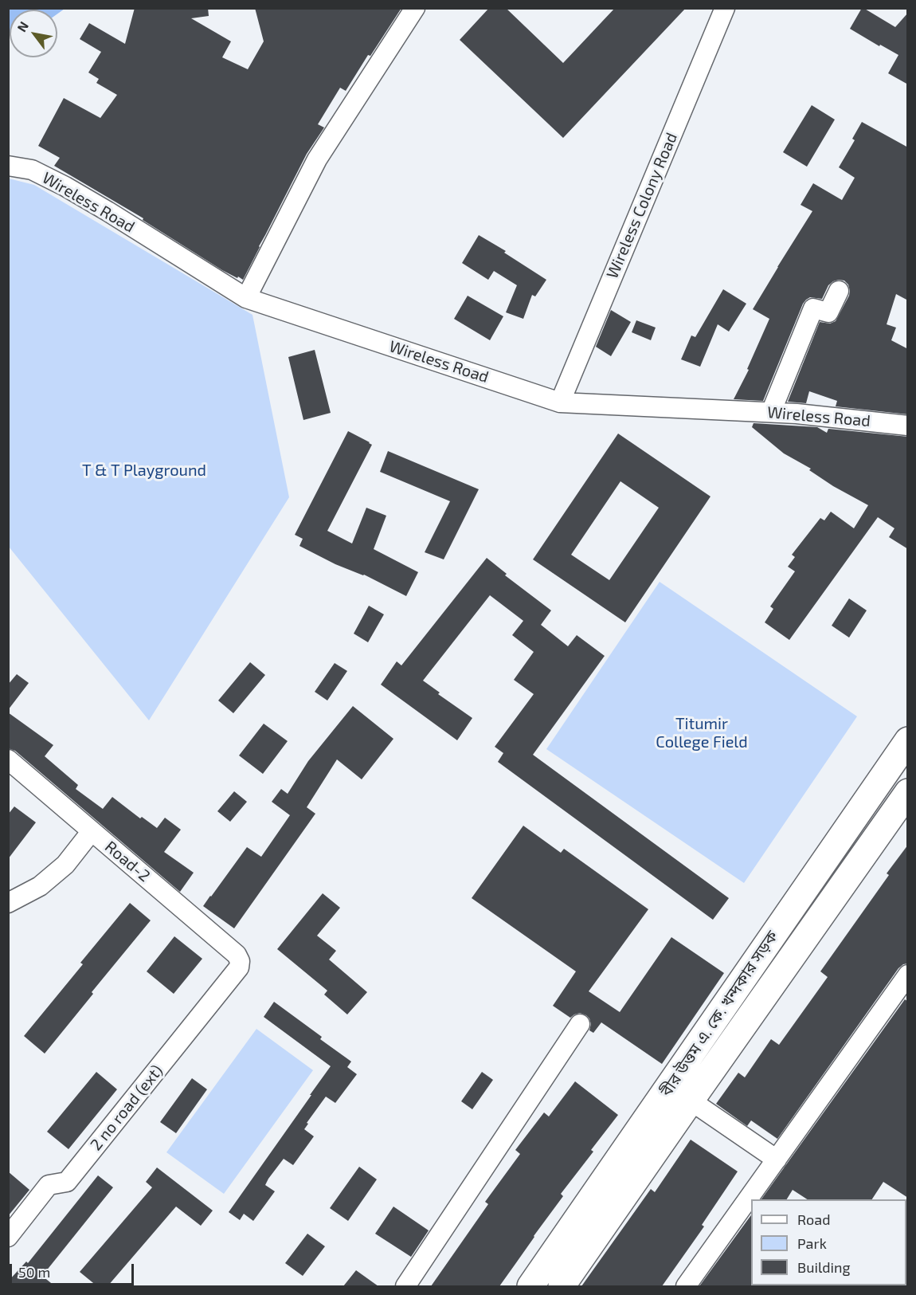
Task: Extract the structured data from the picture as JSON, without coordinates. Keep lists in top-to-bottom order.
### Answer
{
  "streets": {
    "main road": ["বীর উত্তম এ. কে. খন্দকার সড়ক"],
    "street": [
      "Wireless Road",
      "Wireless Colony Road",
      "Road-2",
      "2 no road (ext)"
    ]
  },
  "crossings": [
    ["Wireless Road", "Wireless Colony Road"],
    ["Road-2", "2 no road (ext)"]
  ],
  "parks": ["T & T Playground", "Titumir College Field"],
  "legend": ["Road", "Park", "Building"],
  "scale_bar": "50 m",
  "north": "top left"
}
